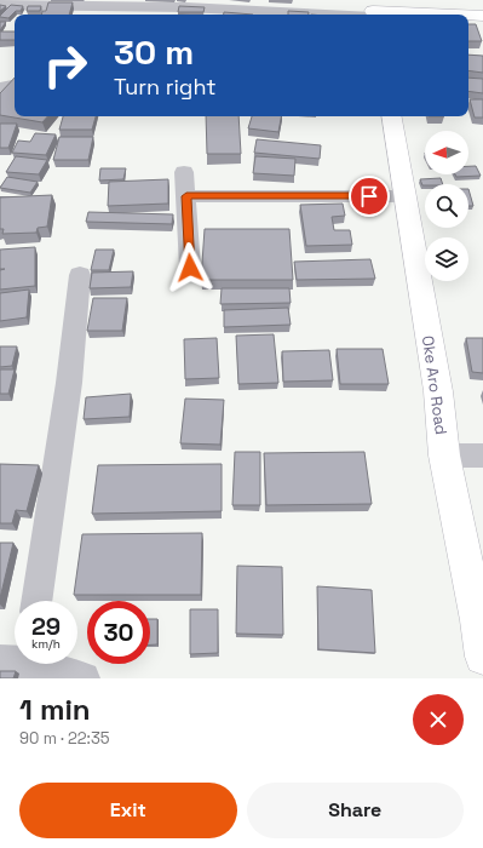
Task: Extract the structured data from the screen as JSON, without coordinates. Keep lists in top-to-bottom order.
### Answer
{
  "streets": {
    "main road": ["Oke Aro Road"]
  },
  "north": "left",
  "page": {
    "turn": ["30 m", "Turn right"],
    "speed": "29 km/h",
    "limit": "30",
    "heading": ["1 min", "90 m · 22:35"],
    "buttons": ["Exit", "Share"]
  }
}
